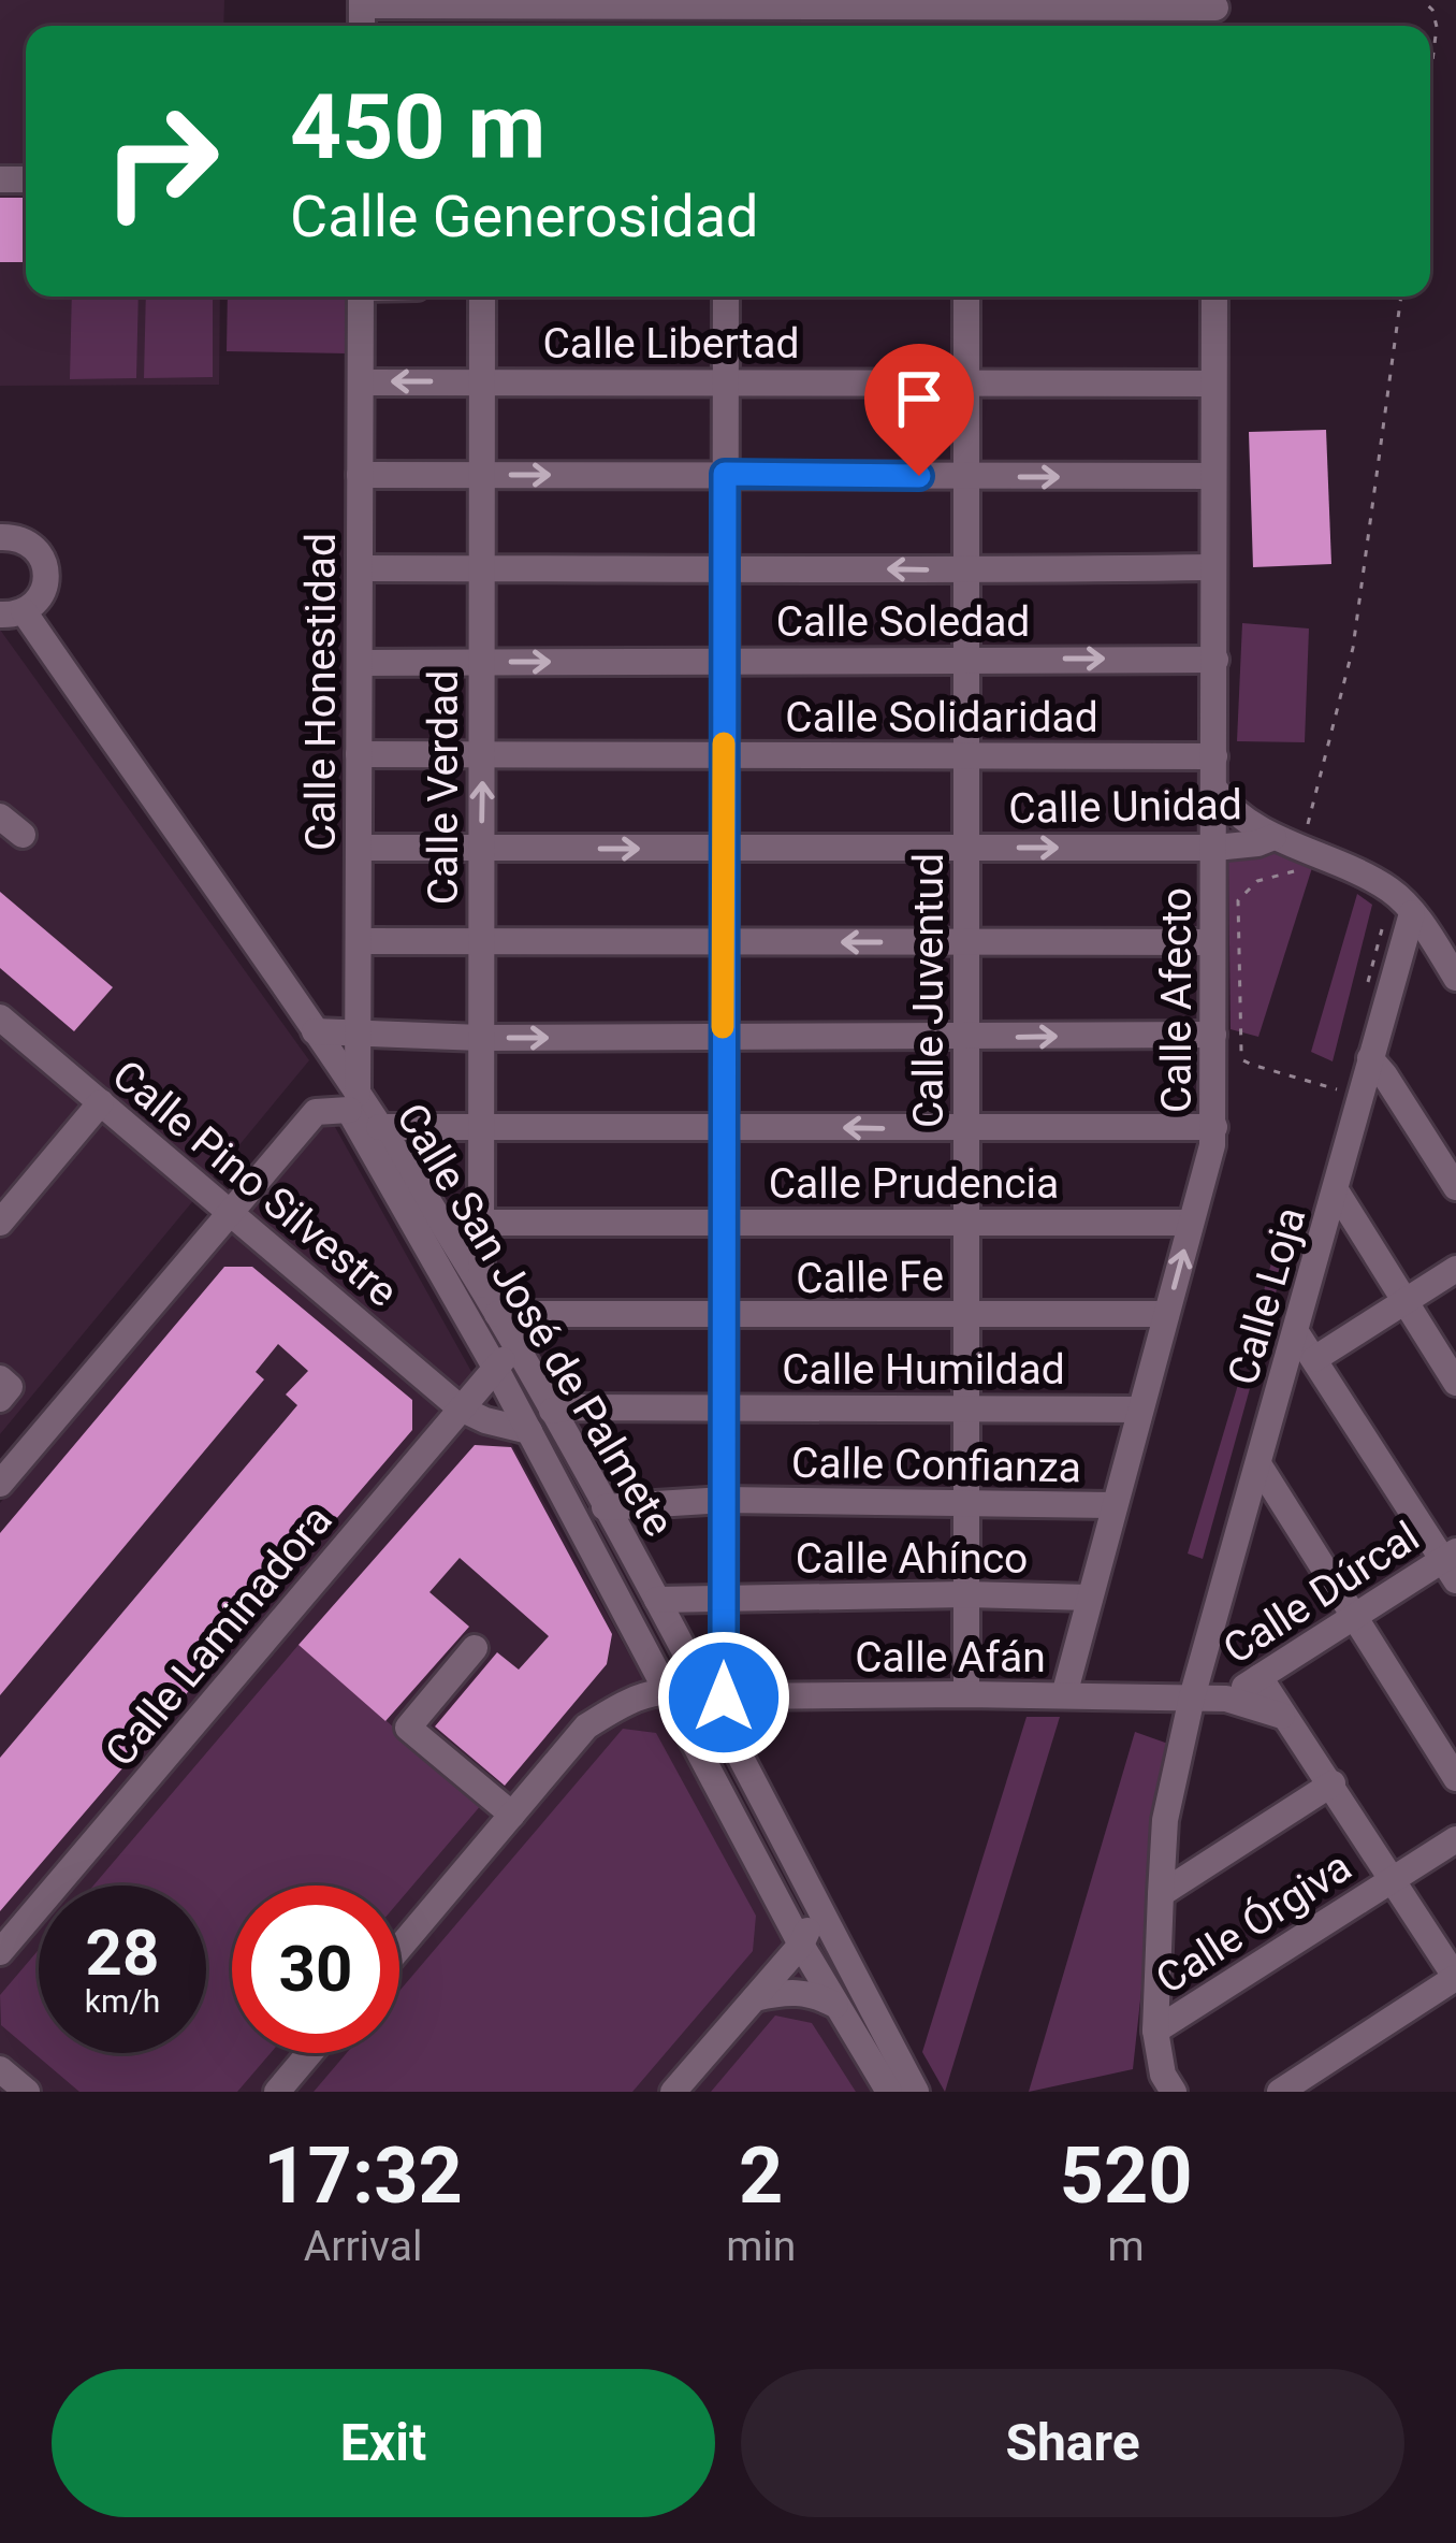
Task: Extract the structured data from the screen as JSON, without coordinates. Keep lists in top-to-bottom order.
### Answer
{
  "streets": {
    "street": [
      "Calle Libertad",
      "Calle Soledad",
      "Calle Honestidad",
      "Calle Solidaridad",
      "Calle Verdad",
      "Calle Unidad",
      "Calle Juventud",
      "Calle Afecto",
      "Calle Pino Silvestre",
      "Calle Prudencia",
      "Calle Fe",
      "Calle Loja",
      "Calle San José de Palmete",
      "Calle Humildad",
      "Calle Confianza",
      "Calle Ahínco",
      "Calle Dúrcal",
      "Calle Laminadora",
      "Calle Afán",
      "Calle Órgiva"
    ]
  },
  "crossings": [
    ["Calle Libertad", "Calle Honestidad"],
    ["Calle Libertad", "Calle Verdad"],
    ["Calle Libertad", "Calle Juventud"],
    ["Calle Libertad", "Calle Afecto"],
    ["Calle Soledad", "Calle Honestidad"],
    ["Calle Soledad", "Calle Verdad"],
    ["Calle Soledad", "Calle Juventud"],
    ["Calle Soledad", "Calle Afecto"],
    ["Calle Honestidad", "Calle Solidaridad"],
    ["Calle Honestidad", "Calle Unidad"],
    ["Calle Honestidad", "Calle San José de Palmete"],
    ["Calle Solidaridad", "Calle Verdad"],
    ["Calle Solidaridad", "Calle Juventud"],
    ["Calle Solidaridad", "Calle Afecto"],
    ["Calle Verdad", "Calle Unidad"],
    ["Calle Verdad", "Calle Prudencia"],
    ["Calle Verdad", "Calle San José de Palmete"],
    ["Calle Unidad", "Calle Juventud"],
    ["Calle Unidad", "Calle Afecto"],
    ["Calle Juventud", "Calle Prudencia"],
    ["Calle Juventud", "Calle Fe"],
    ["Calle Juventud", "Calle Humildad"],
    ["Calle Juventud", "Calle Confianza"],
    ["Calle Juventud", "Calle Ahínco"],
    ["Calle Juventud", "Calle Afán"],
    ["Calle Afecto", "Calle Prudencia"],
    ["Calle Afecto", "Calle Fe"],
    ["Calle Afecto", "Calle Humildad"],
    ["Calle Afecto", "Calle Confianza"],
    ["Calle Afecto", "Calle Ahínco"],
    ["Calle Afecto", "Calle Afán"],
    ["Calle Pino Silvestre", "Calle Laminadora"],
    ["Calle Fe", "Calle San José de Palmete"],
    ["Calle Loja", "Calle Afán"],
    ["Calle Loja", "Calle Órgiva"],
    ["Calle San José de Palmete", "Calle Humildad"],
    ["Calle San José de Palmete", "Calle Confianza"],
    ["Calle San José de Palmete", "Calle Ahínco"],
    ["Calle San José de Palmete", "Calle Laminadora"],
    ["Calle San José de Palmete", "Calle Afán"],
    ["Calle Dúrcal", "Calle Afán"]
  ],
  "page": {
    "turn": ["450 m", "Calle Generosidad"],
    "speed": "28 km/h",
    "limit": "30",
    "eta": [
      "17:32",
      "Arrival",
      "2",
      "min",
      "520",
      "m"
    ],
    "buttons": ["Exit", "Share"]
  }
}
